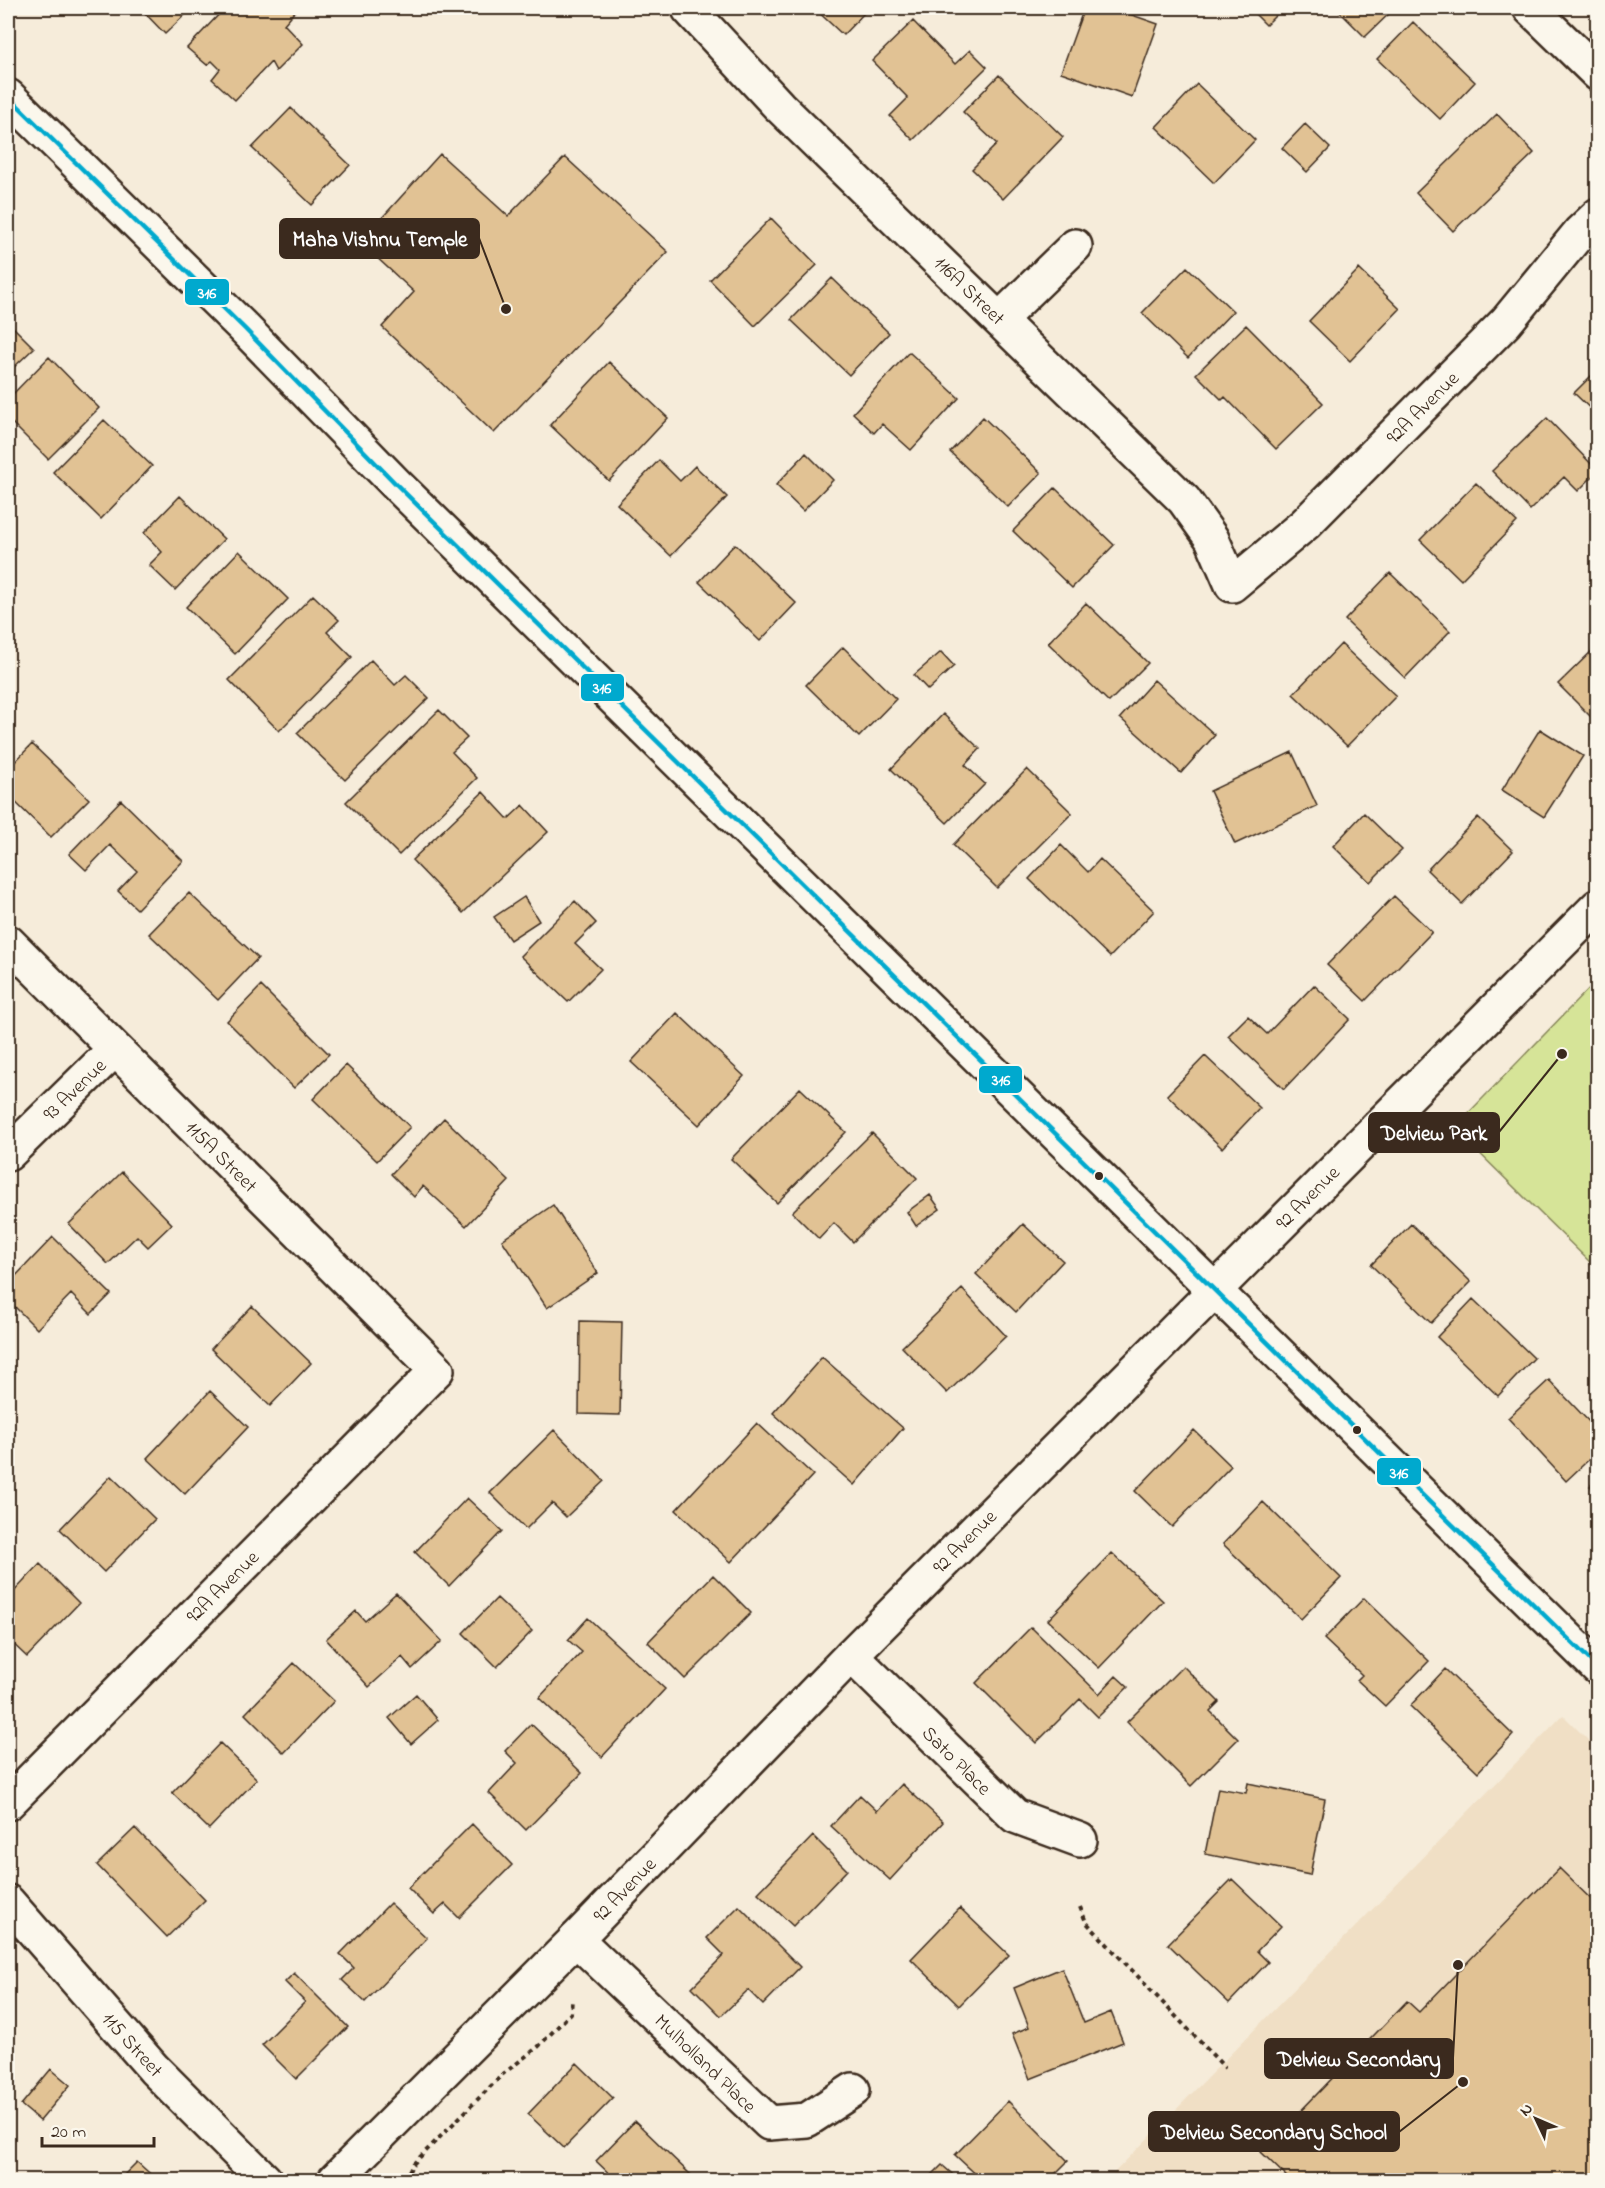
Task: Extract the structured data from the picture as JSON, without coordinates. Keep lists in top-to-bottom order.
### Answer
{
  "streets": {
    "street": [
      "116A Street",
      "92A Avenue",
      "93 Avenue",
      "115A Street",
      "92 Avenue",
      "Sato Place",
      "115 Street",
      "Mulholland Place"
    ]
  },
  "crossings": [
    ["116A Street", "92A Avenue"],
    ["92A Avenue", "115A Street"],
    ["93 Avenue", "115A Street"],
    ["92 Avenue", "Sato Place"],
    ["92 Avenue", "Mulholland Place"]
  ],
  "places": [
    "Maha Vishnu Temple",
    "Delview Park",
    "Delview Secondary",
    "Delview Secondary School"
  ],
  "lines": ["transit line 316"],
  "scale_bar": "20 m",
  "north": "top left"
}
